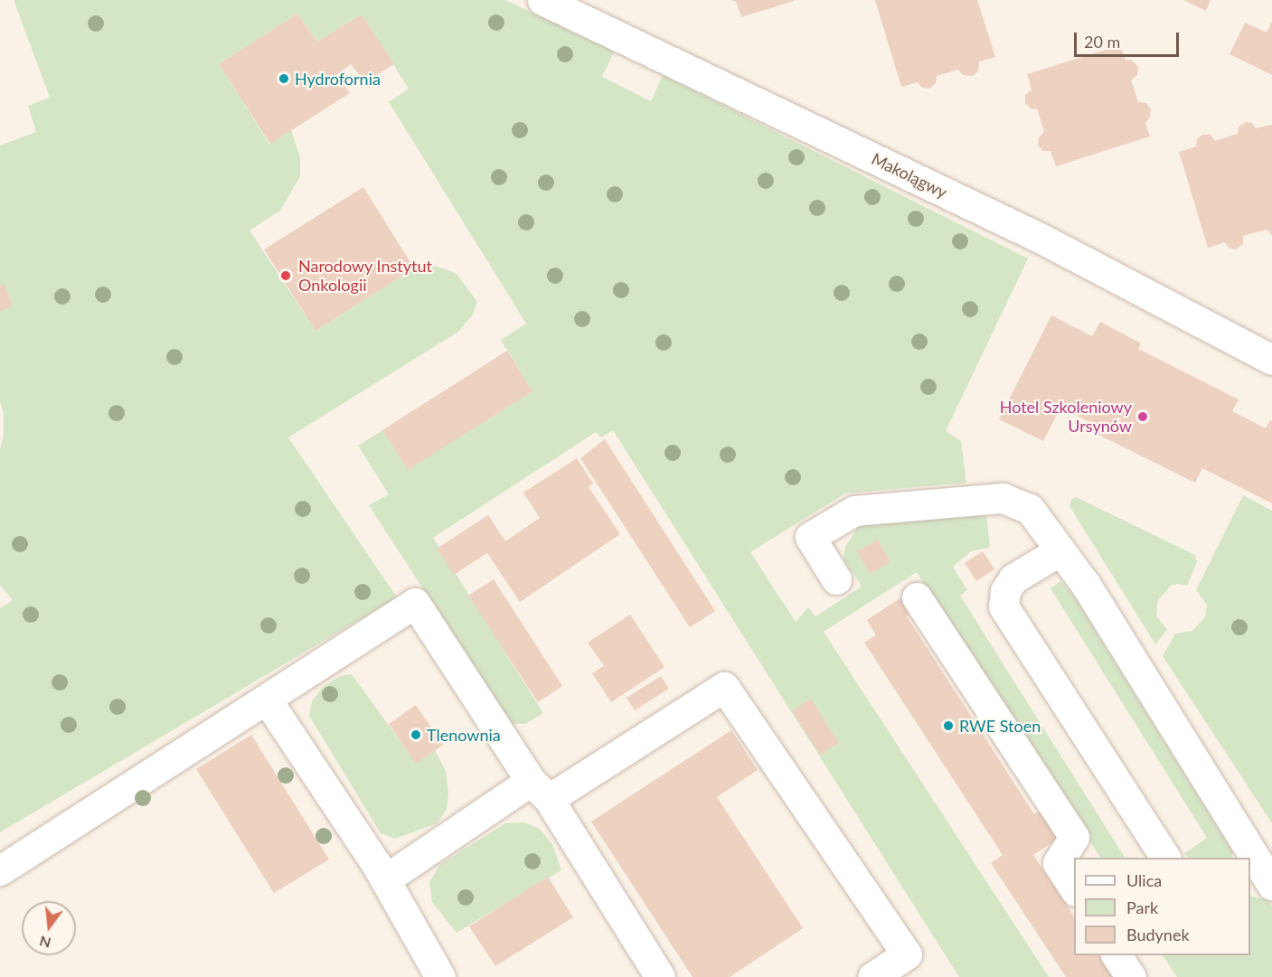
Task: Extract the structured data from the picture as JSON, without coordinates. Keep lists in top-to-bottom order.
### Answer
{
  "streets": {
    "street": ["Makolągwy"]
  },
  "places": [
    "Hydrofornia",
    "Narodowy Instytut Onkologii",
    "Hotel Szkoleniowy Ursynów",
    "RWE Stoen",
    "Tlenownia"
  ],
  "legend": ["Ulica", "Park", "Budynek"],
  "scale_bar": "20 m",
  "north": "bottom"
}
